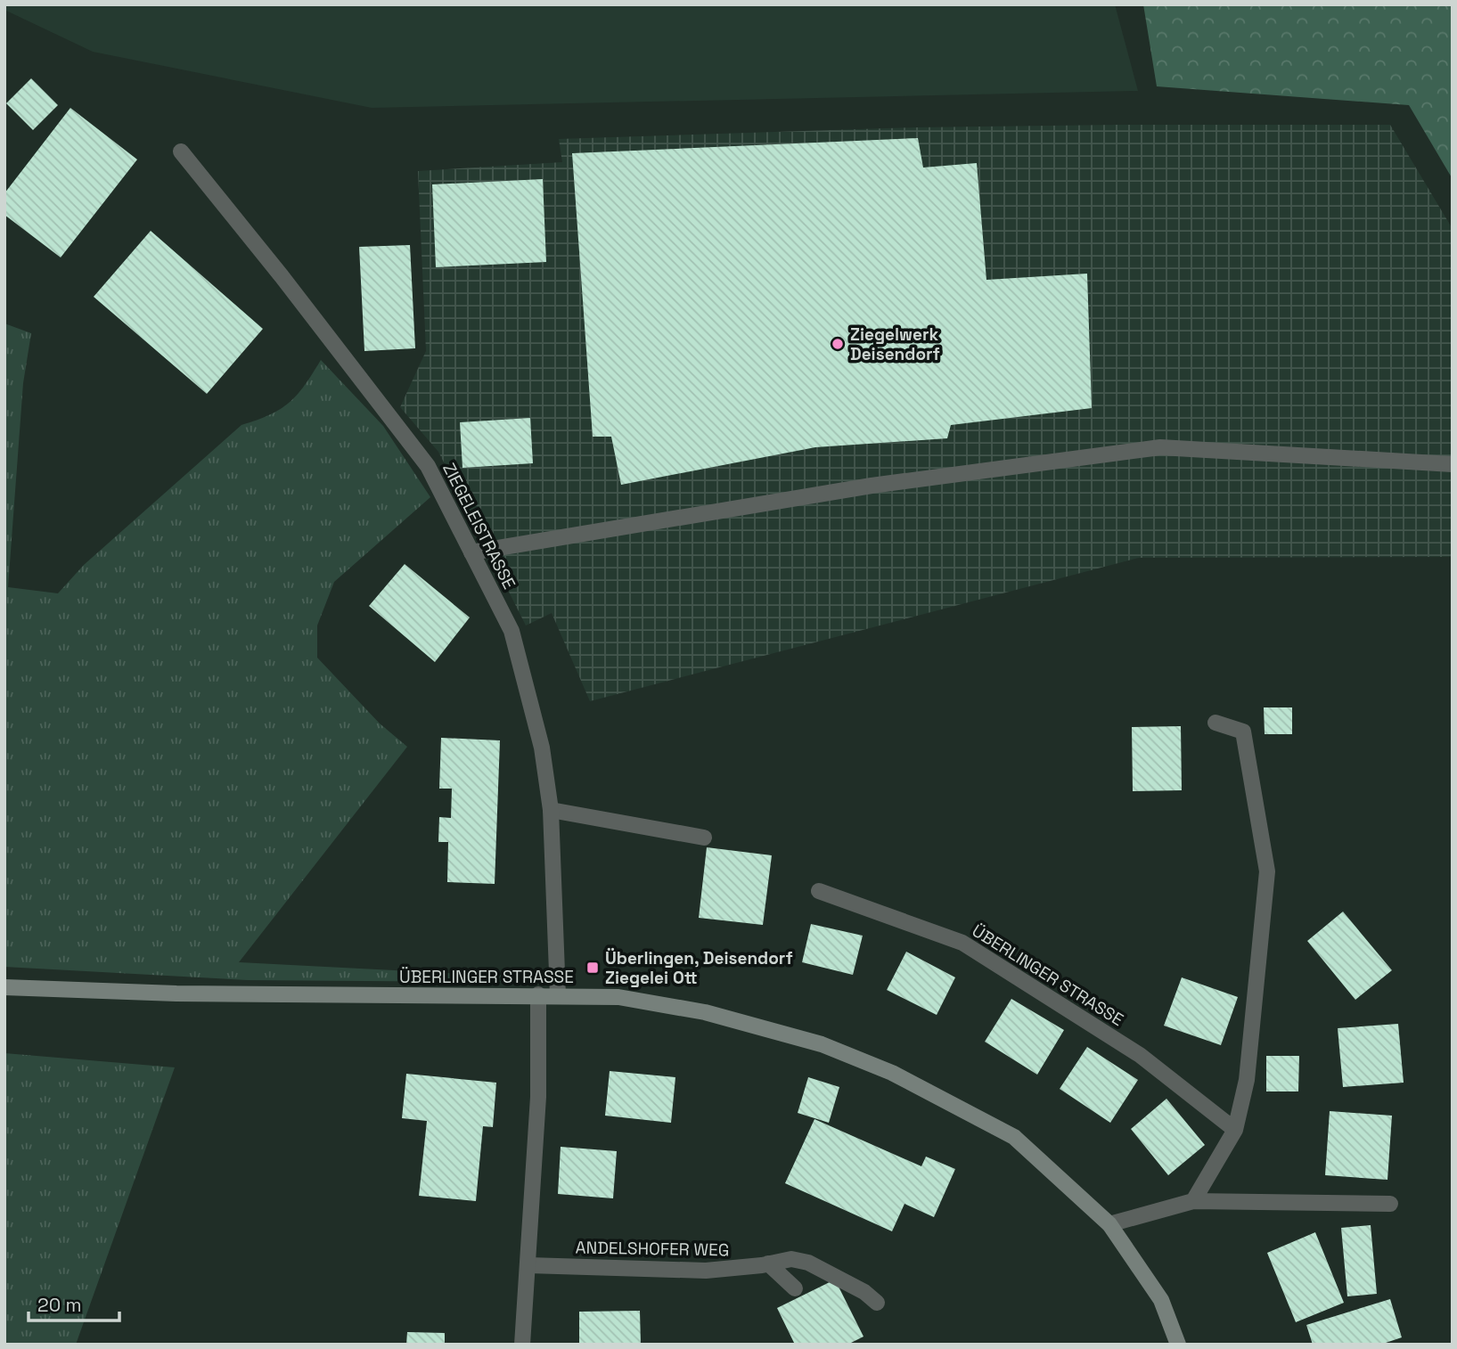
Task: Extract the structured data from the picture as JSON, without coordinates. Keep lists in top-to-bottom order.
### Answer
{
  "streets": {
    "main road": ["ÜBERLINGER STRASSE"],
    "street": ["ZIEGELEISTRASSE", "ANDELSHOFER WEG"]
  },
  "crossings": [
    ["ZIEGELEISTRASSE", "ÜBERLINGER STRASSE"]
  ],
  "places": {
    "other": ["Ziegelwerk Deisendorf"],
    "transit": ["Überlingen, Deisendorf Ziegelei Ott"]
  },
  "scale_bar": "20 m"
}
